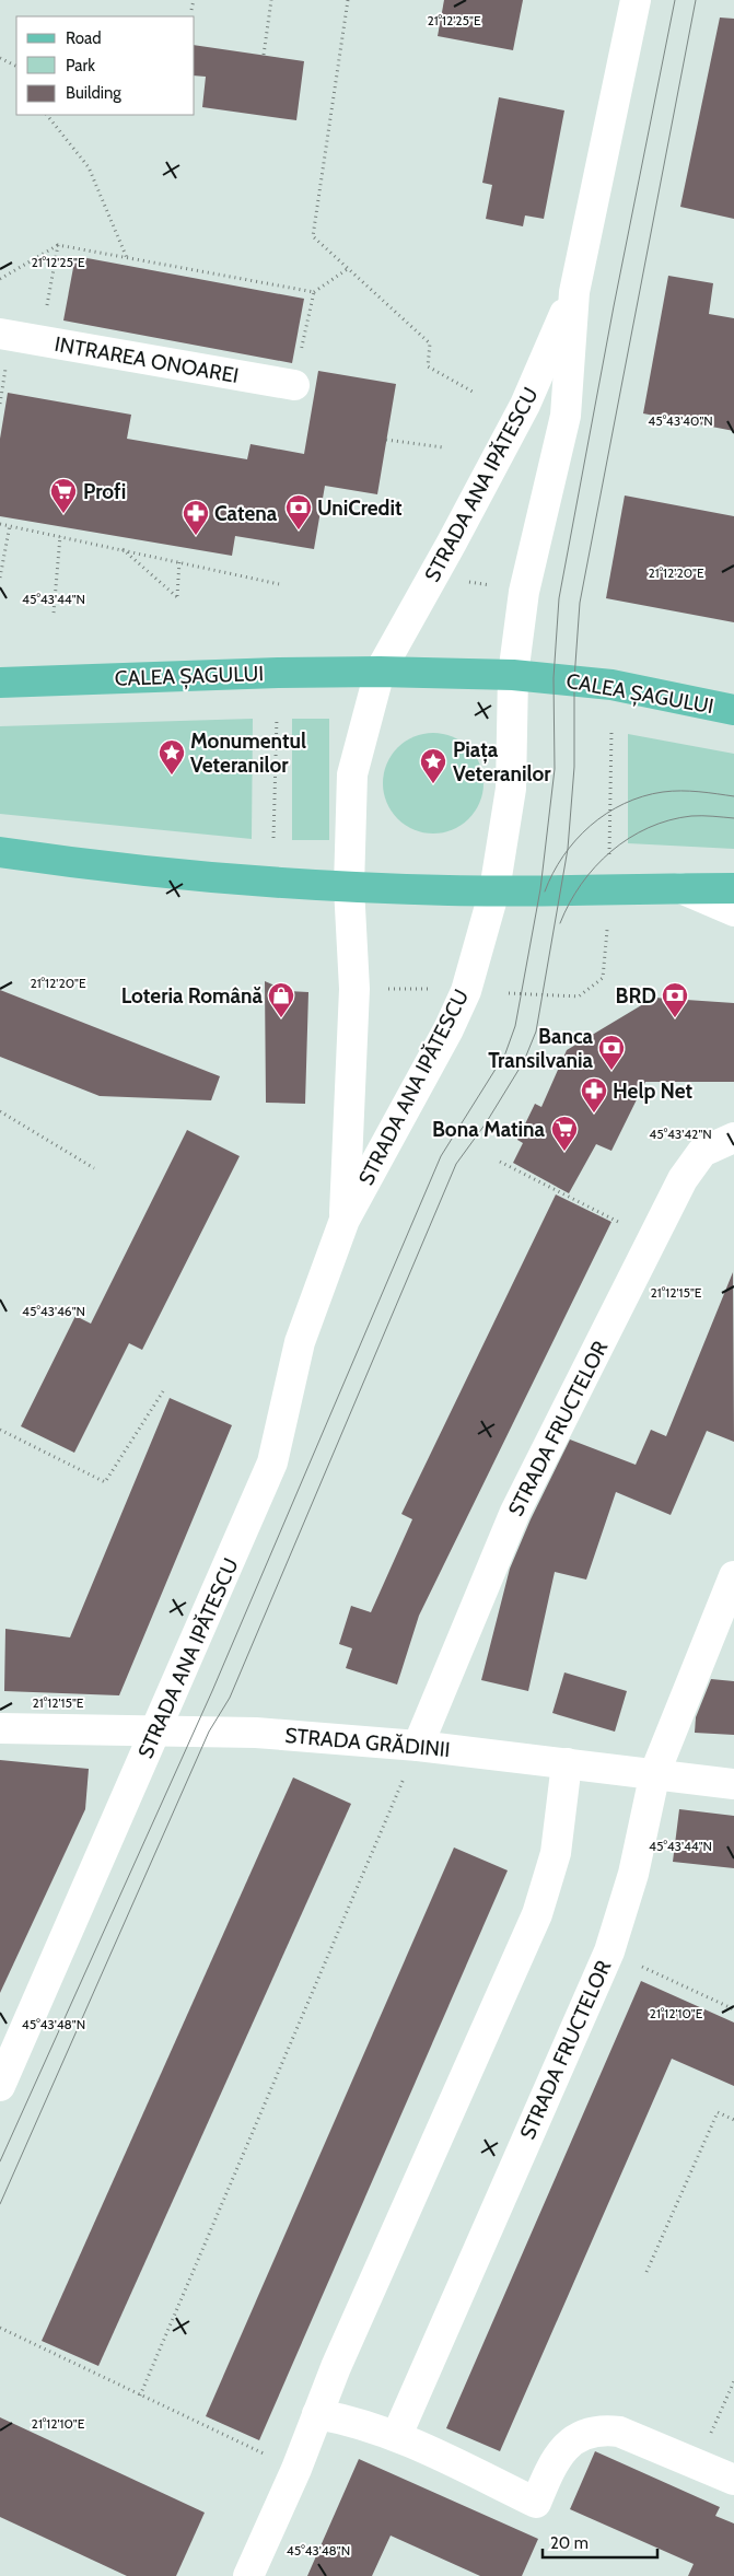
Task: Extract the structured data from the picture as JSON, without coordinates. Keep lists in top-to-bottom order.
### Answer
{
  "streets": {
    "main road": ["CALEA ȘAGULUI"],
    "street": [
      "INTRAREA ONOAREI",
      "STRADA ANA IPĂTESCU",
      "STRADA FRUCTELOR",
      "STRADA GRĂDINII"
    ]
  },
  "crossings": [
    ["STRADA ANA IPĂTESCU", "CALEA ȘAGULUI"],
    ["STRADA ANA IPĂTESCU", "STRADA GRĂDINII"],
    ["STRADA FRUCTELOR", "STRADA GRĂDINII"]
  ],
  "places": {
    "supermarket": ["Profi", "Bona Matina"],
    "bank": ["UniCredit", "BRD", "Banca Transilvania"],
    "pharmacy": ["Catena", "Help Net"],
    "place": ["Monumentul Veteranilor", "Piața Veteranilor"],
    "shop": ["Loteria Română"]
  },
  "legend": ["Road", "Park", "Building"],
  "scale_bar": "20 m",
  "coordinates": [
    "21°12'25\"E",
    "45°43'40\"N",
    "21°12'20\"E",
    "45°43'44\"N",
    "45°43'42\"N",
    "21°12'15\"E",
    "45°43'46\"N",
    "21°12'10\"E",
    "45°43'48\"N"
  ]
}
